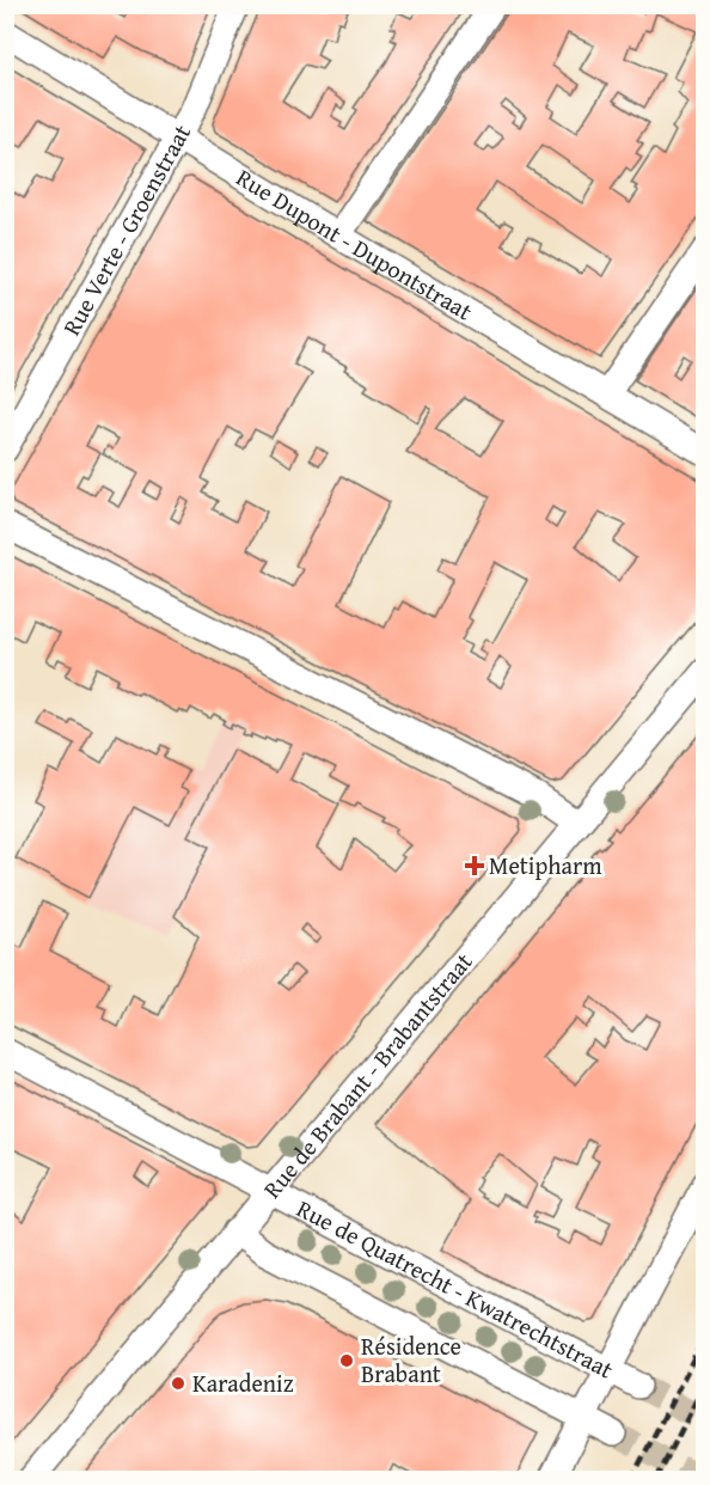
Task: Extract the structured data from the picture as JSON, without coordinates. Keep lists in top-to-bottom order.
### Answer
{
  "streets": {
    "street": [
      "Rue Verte - Groenstraat",
      "Rue Dupont - Dupontstraat",
      "Rue de Brabant - Brabantstraat",
      "Rue de Quatrecht - Kwatrechtstraat"
    ]
  },
  "crossings": [
    ["Rue Verte - Groenstraat", "Rue Dupont - Dupontstraat"],
    ["Rue de Brabant - Brabantstraat", "Rue de Quatrecht - Kwatrechtstraat"]
  ],
  "places": {
    "health": ["Metipharm"],
    "other": ["Résidence Brabant", "Karadeniz"]
  }
}
